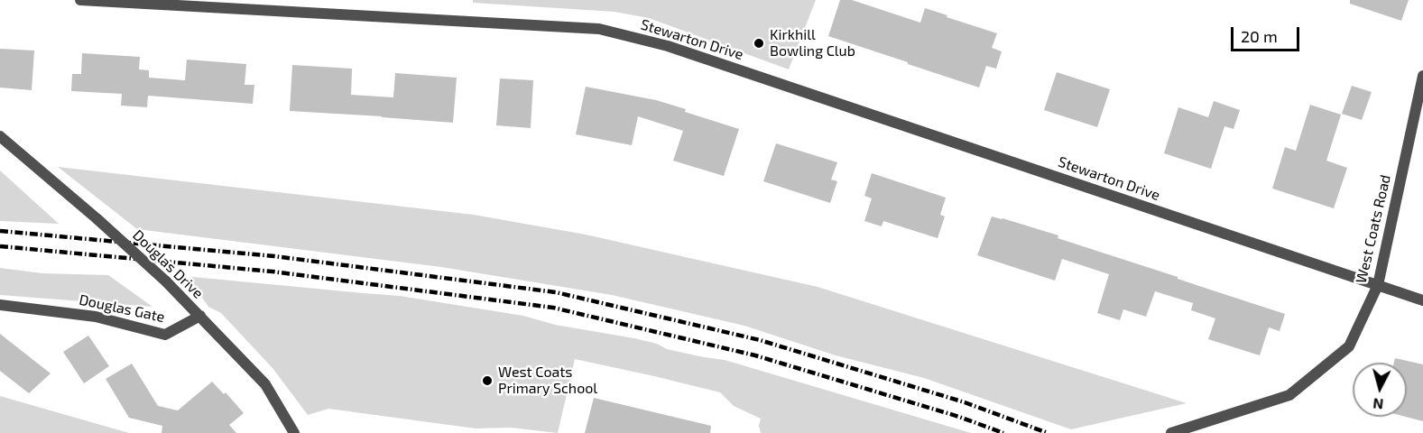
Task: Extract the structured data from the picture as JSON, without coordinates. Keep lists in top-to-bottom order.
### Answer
{
  "streets": {
    "street": [
      "Stewarton Drive",
      "West Coats Road",
      "Douglas Drive",
      "Douglas Gate"
    ]
  },
  "crossings": [
    ["Stewarton Drive", "West Coats Road"],
    ["Douglas Drive", "Douglas Gate"]
  ],
  "places": ["Kirkhill Bowling Club", "West Coats Primary School"],
  "scale_bar": "20 m",
  "north": "bottom"
}
